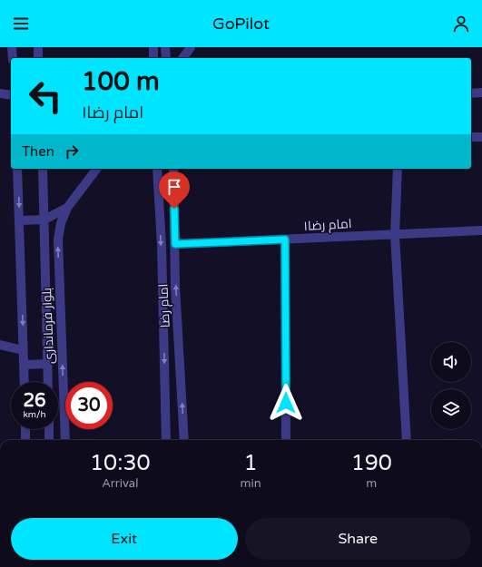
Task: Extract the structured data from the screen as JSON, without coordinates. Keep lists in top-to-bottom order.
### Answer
{
  "streets": {
    "street": ["امام رضا۱", "امام رضا", "بلوار فرمانداری"]
  },
  "crossings": [
    ["امام رضا۱", "امام رضا"]
  ],
  "page": {
    "header": "GoPilot",
    "turn": ["100 m", "امام رضا۱"],
    "then": "Then",
    "speed": "26 km/h",
    "limit": "30",
    "eta": [
      "10:30",
      "Arrival",
      "1",
      "min",
      "190",
      "m"
    ],
    "buttons": ["Exit", "Share"]
  }
}
